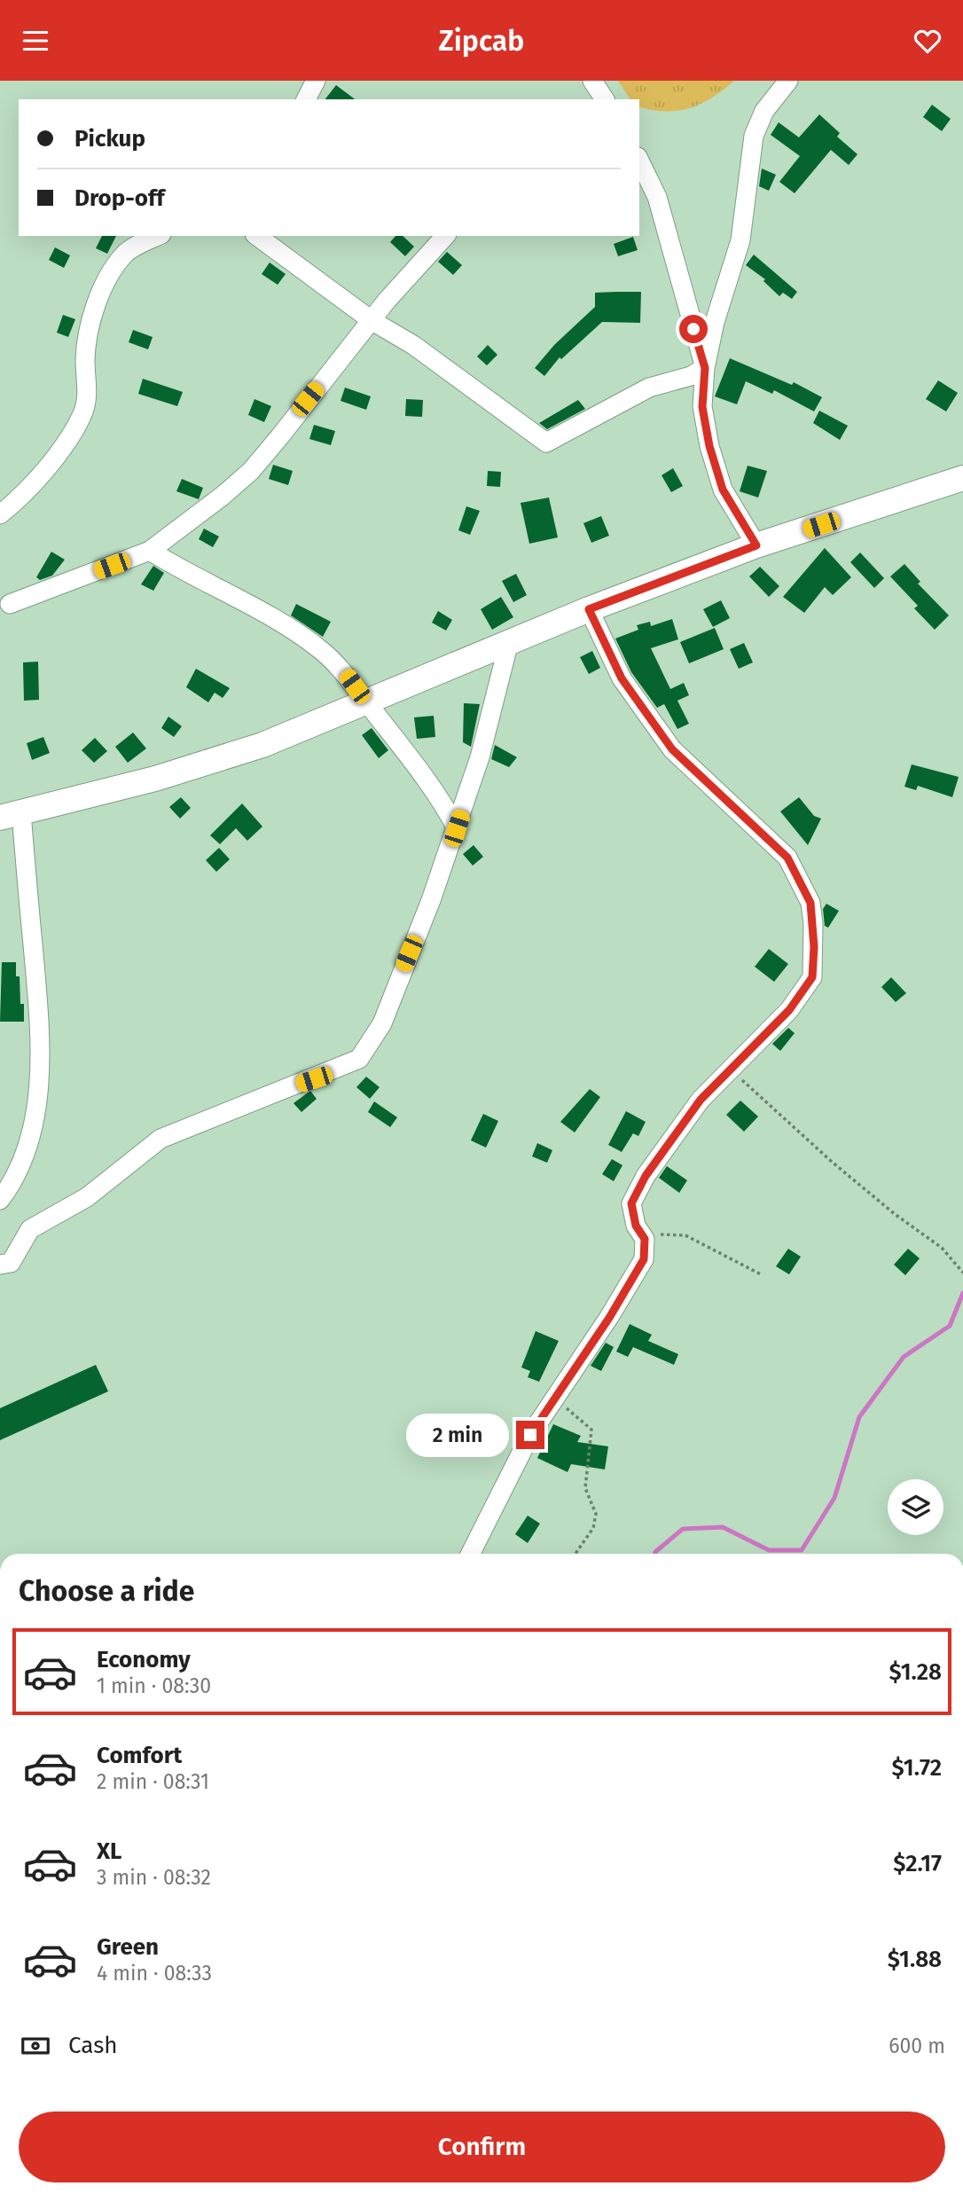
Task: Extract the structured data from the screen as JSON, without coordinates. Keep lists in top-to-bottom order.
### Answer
{
  "page": {
    "header": "Zipcab",
    "banner": ["Pickup", "Drop-off"],
    "bubble": "2 min",
    "heading": "Choose a ride",
    "list": [
      {
        "name": "Economy",
        "note": "1 min · 08:30",
        "value": "$1.28"
      },
      {
        "name": "Comfort",
        "note": "2 min · 08:31",
        "value": "$1.72"
      },
      {
        "name": "XL",
        "note": "3 min · 08:32",
        "value": "$2.17"
      },
      {
        "name": "Green",
        "note": "4 min · 08:33",
        "value": "$1.88"
      }
    ],
    "pay": ["Cash", "600 m"],
    "buttons": "Confirm"
  }
}
